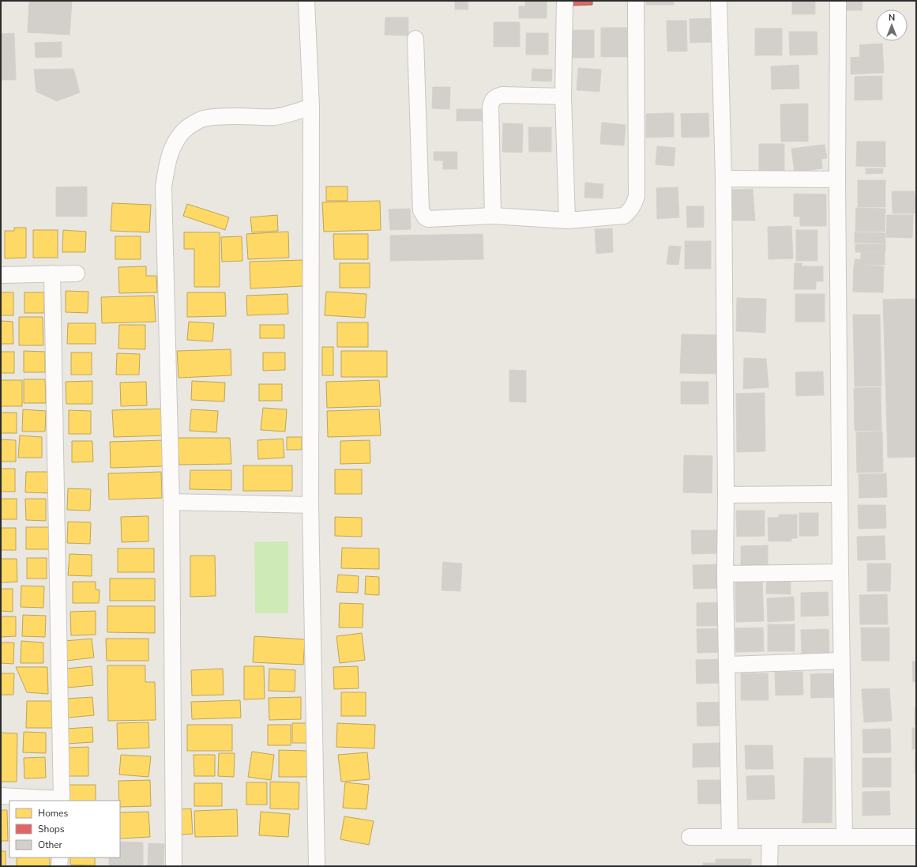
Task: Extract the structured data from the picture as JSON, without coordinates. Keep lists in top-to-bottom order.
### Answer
{
  "legend": ["Homes", "Shops", "Other"],
  "north": "top"
}
